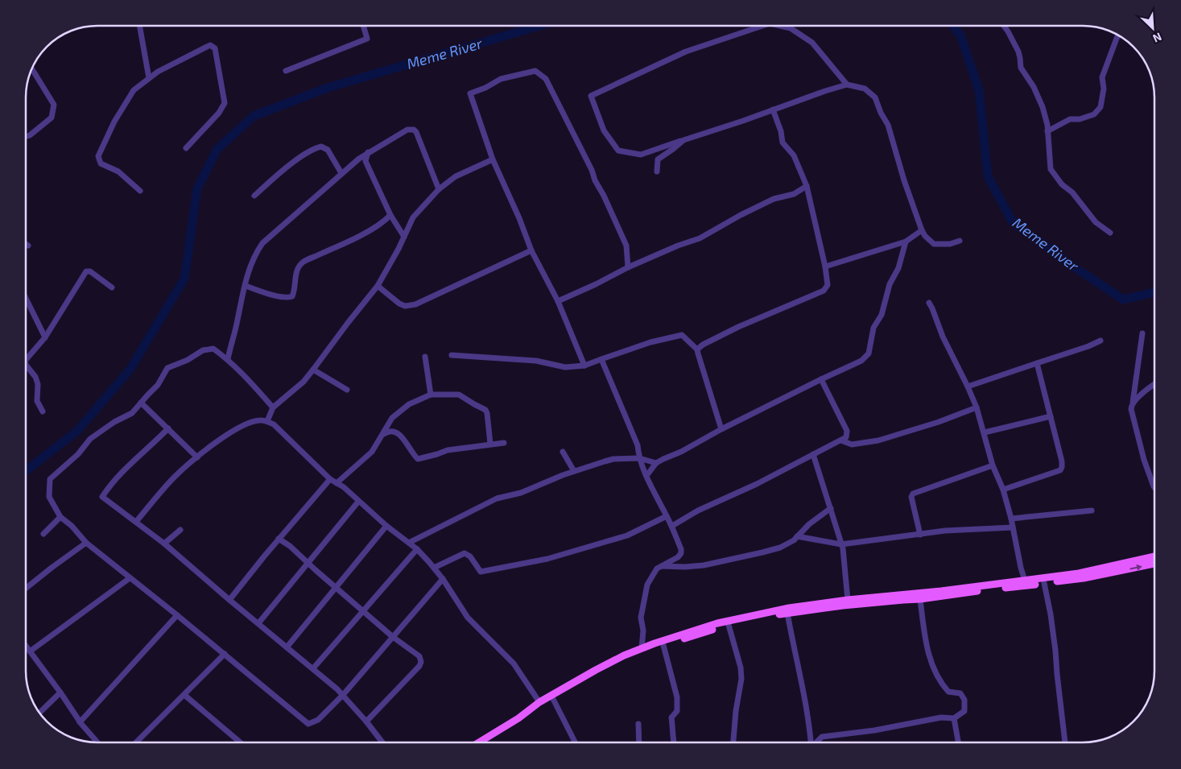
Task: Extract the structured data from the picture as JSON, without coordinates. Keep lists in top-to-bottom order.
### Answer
{
  "water": ["Meme River"],
  "north": "bottom right"
}
